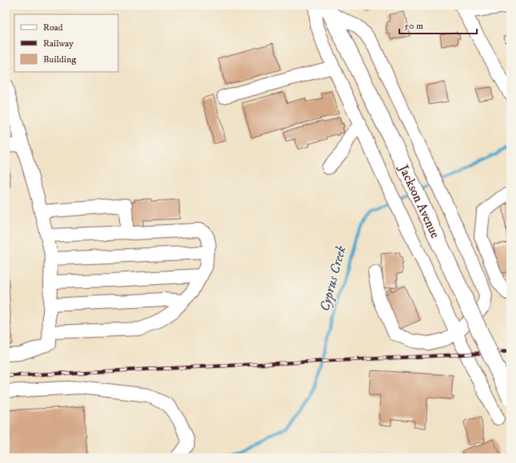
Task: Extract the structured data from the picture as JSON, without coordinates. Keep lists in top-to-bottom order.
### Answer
{
  "streets": {
    "main road": ["Jackson Avenue"]
  },
  "water": ["Cyprus Creek"],
  "legend": ["Road", "Railway", "Building"],
  "scale_bar": "50 m"
}
